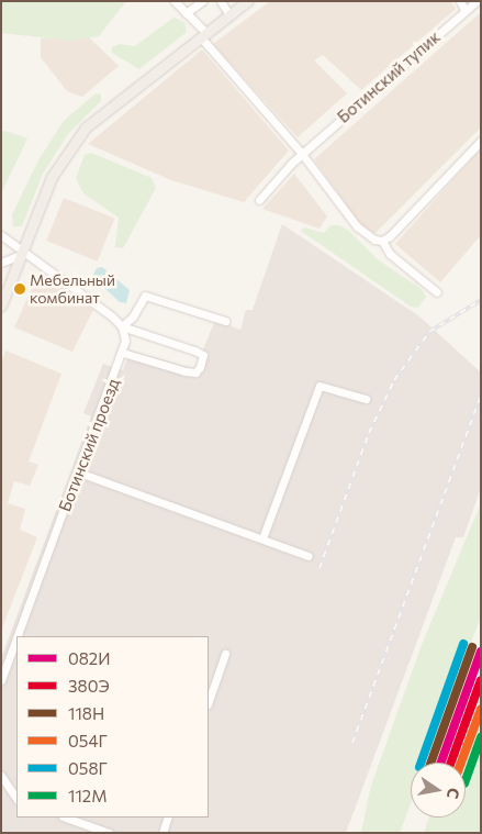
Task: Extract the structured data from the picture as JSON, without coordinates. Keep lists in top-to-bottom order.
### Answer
{
  "streets": {
    "street": ["Ботинский тупик", "Ботинский проезд"]
  },
  "places": ["Мебельный комбинат"],
  "lines": [
    "transit line 058Г",
    "transit line 118Н",
    "transit line 082И",
    "transit line 380Э",
    "transit line 054Г",
    "transit line 112М"
  ],
  "legend": [
    "082И",
    "380Э",
    "118Н",
    "054Г",
    "058Г",
    "112М"
  ],
  "north": "right"
}
